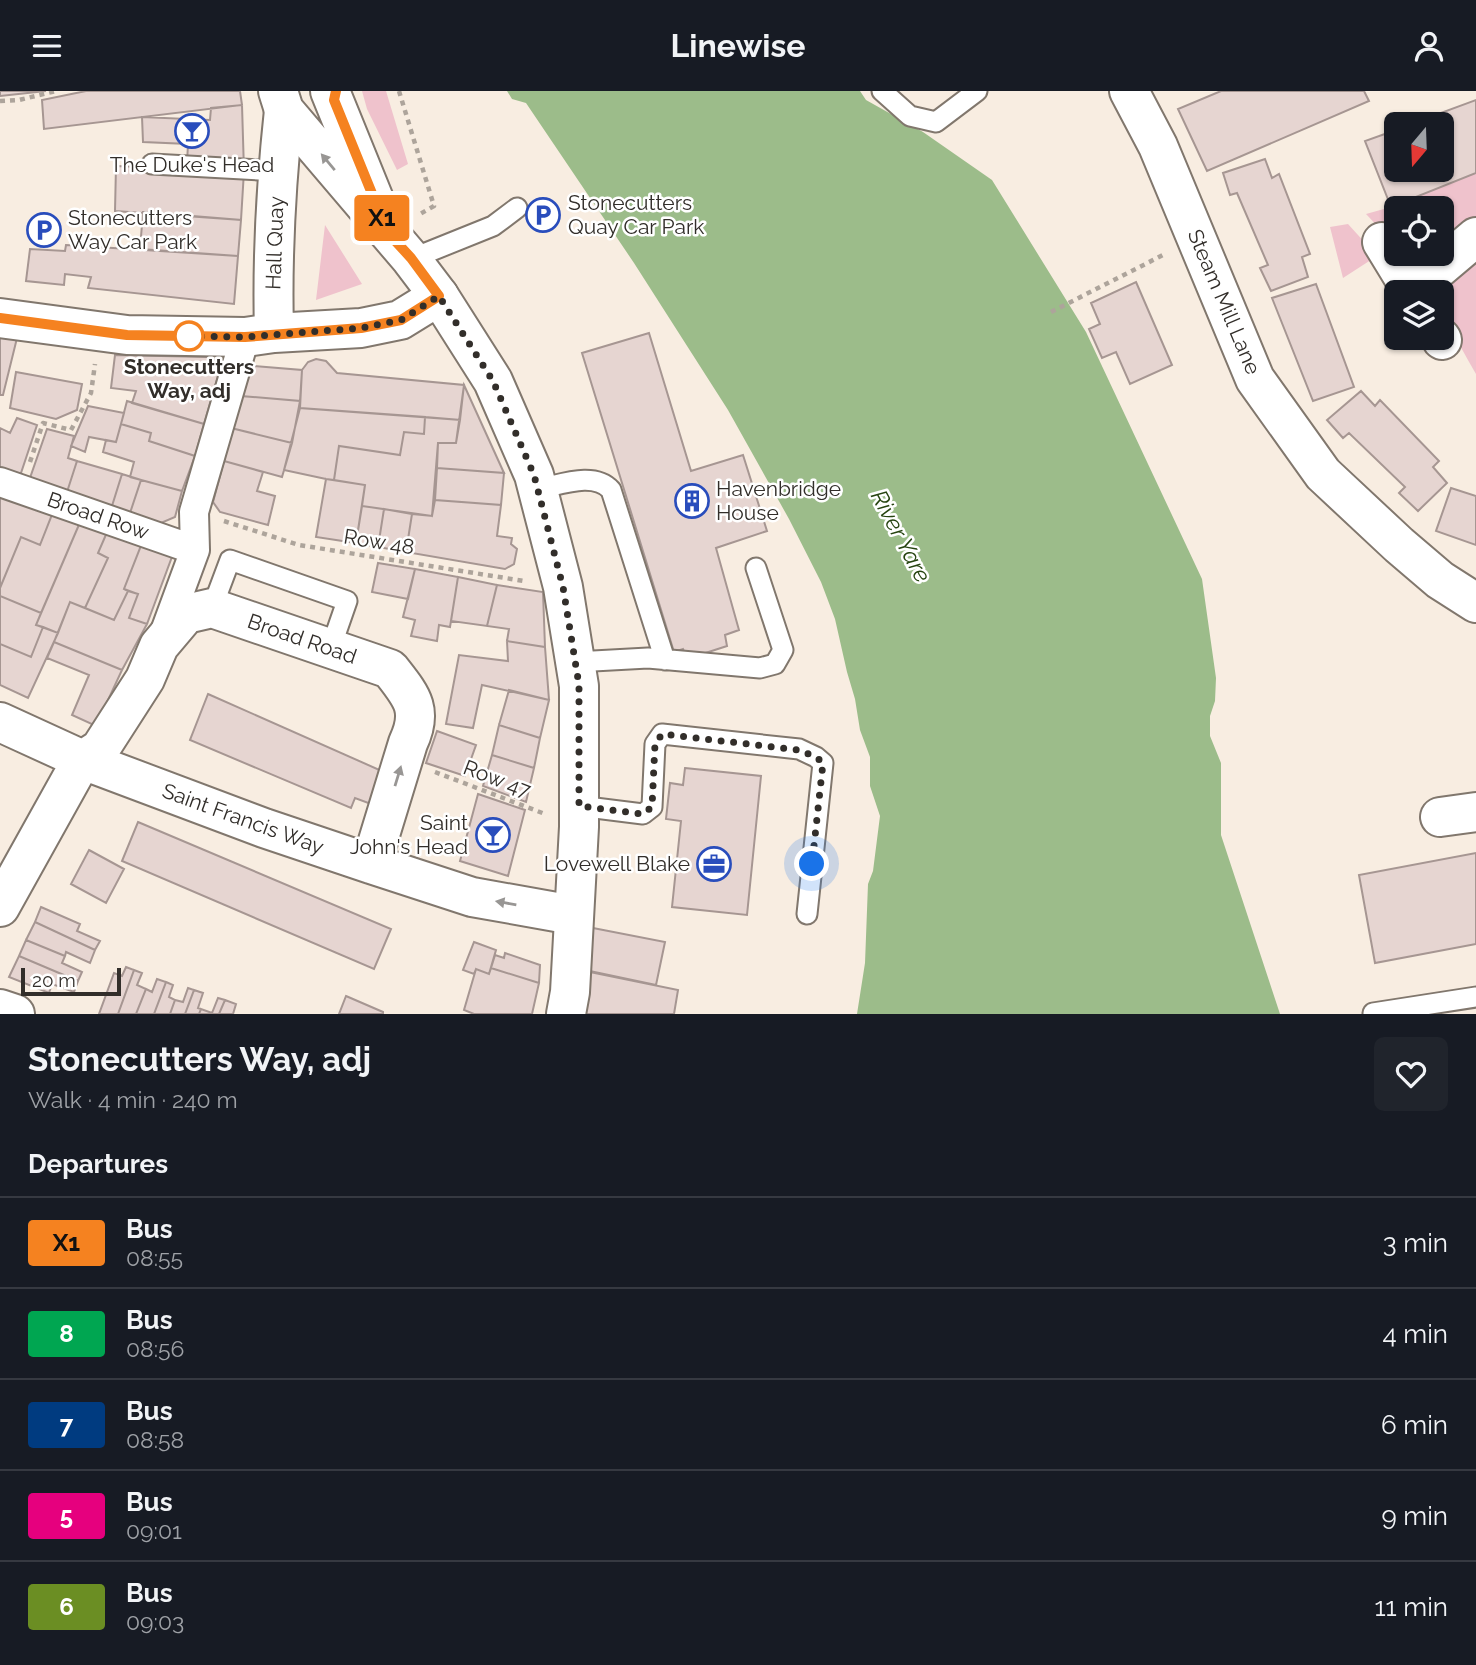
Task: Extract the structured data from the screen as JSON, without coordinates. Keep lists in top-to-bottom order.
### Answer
{
  "streets": {
    "street": [
      "Hall Quay",
      "Steam Mill Lane",
      "Broad Row",
      "Broad Road",
      "Saint Francis Way"
    ],
    "path": ["Row 48", "Row 47"]
  },
  "crossings": [
    ["Hall Quay", "Row 48"],
    ["Hall Quay", "Row 47"],
    ["Hall Quay", "Saint Francis Way"],
    ["Broad Road", "Row 47"],
    ["Broad Road", "Saint Francis Way"]
  ],
  "water": ["River Yare"],
  "places": {
    "bar": ["The Duke's Head", "Saint John's Head"],
    "parking": ["Stonecutters Quay Car Park", "Stonecutters Way Car Park"],
    "other": ["Stonecutters Way, adj"],
    "building": ["Havenbridge House"],
    "office": ["Lovewell Blake"]
  },
  "lines": ["bus line X1"],
  "scale_bar": "20 m",
  "north": "bottom",
  "page": {
    "header": "Linewise",
    "on_map": "X1",
    "scale": "20 m",
    "heading": [
      ["Stonecutters Way, adj", "Walk · 4 min · 240 m"],
      "Departures"
    ],
    "list": [
      {
        "mark": "X1",
        "name": "Bus",
        "note": "08:55",
        "value": "3 min"
      },
      {
        "mark": "8",
        "name": "Bus",
        "note": "08:56",
        "value": "4 min"
      },
      {
        "mark": "7",
        "name": "Bus",
        "note": "08:58",
        "value": "6 min"
      },
      {
        "mark": "5",
        "name": "Bus",
        "note": "09:01",
        "value": "9 min"
      },
      {
        "mark": "6",
        "name": "Bus",
        "note": "09:03",
        "value": "11 min"
      }
    ]
  }
}
